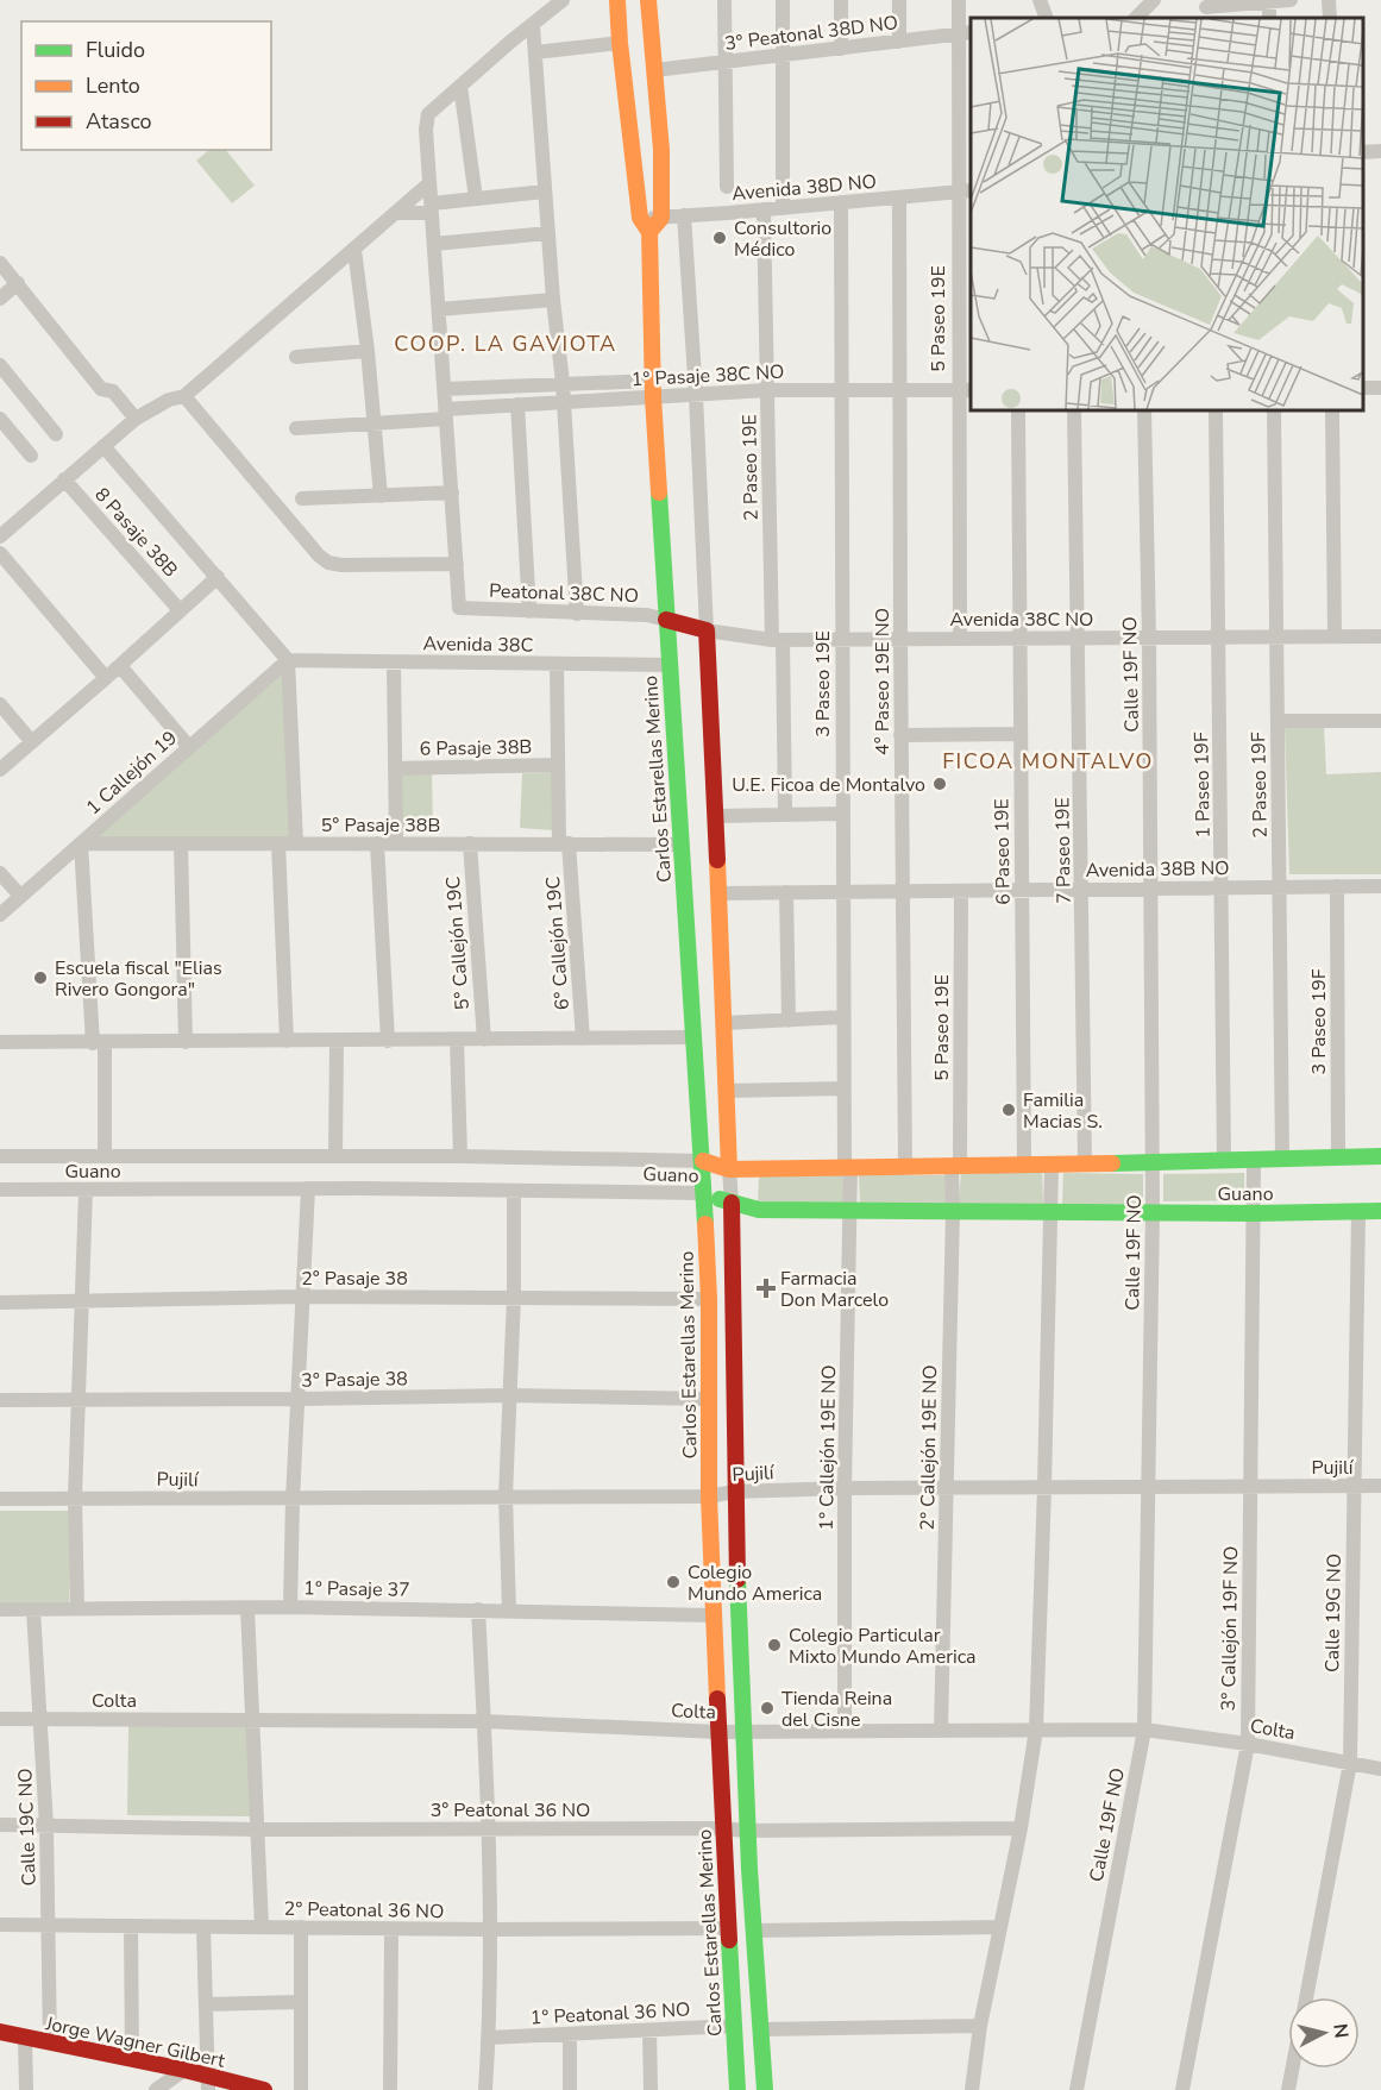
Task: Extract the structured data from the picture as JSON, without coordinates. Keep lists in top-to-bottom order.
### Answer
{
  "streets": {
    "street": [
      "3° Peatonal 38D NO",
      "Avenida 38D NO",
      "5 Paseo 19E",
      "1° Pasaje 38C NO",
      "2 Paseo 19E",
      "8 Pasaje 38B",
      "Peatonal 38C NO",
      "Avenida 38C NO",
      "Avenida 38C",
      "Calle 19F NO",
      "4° Paseo 19E NO",
      "3 Paseo 19E",
      "6 Pasaje 38B",
      "1 Callejón 19",
      "Carlos Estarellas Merino",
      "1 Paseo 19F",
      "2 Paseo 19F",
      "5° Pasaje 38B",
      "7 Paseo 19E",
      "6 Paseo 19E",
      "Avenida 38B NO",
      "5° Callejón 19C",
      "6° Callejón 19C",
      "3 Paseo 19F",
      "Guano",
      "2° Pasaje 38",
      "3° Pasaje 38",
      "1° Callejón 19E NO",
      "2° Callejón 19E NO",
      "Pujilí",
      "1° Pasaje 37",
      "Calle 19G NO",
      "3° Callejón 19F NO",
      "Colta",
      "3° Peatonal 36 NO",
      "Calle 19C NO",
      "2° Peatonal 36 NO",
      "1° Peatonal 36 NO",
      "Jorge Wagner Gilbert"
    ]
  },
  "crossings": [
    ["3° Peatonal 38D NO", "5 Paseo 19E"],
    ["Avenida 38D NO", "5 Paseo 19E"],
    ["Avenida 38D NO", "2 Paseo 19E"],
    ["Avenida 38D NO", "4° Paseo 19E NO"],
    ["Avenida 38D NO", "3 Paseo 19E"],
    ["5 Paseo 19E", "1° Pasaje 38C NO"],
    ["5 Paseo 19E", "Avenida 38C NO"],
    ["5 Paseo 19E", "Avenida 38B NO"],
    ["5 Paseo 19E", "Guano"],
    ["5 Paseo 19E", "2° Callejón 19E NO"],
    ["1° Pasaje 38C NO", "2 Paseo 19E"],
    ["1° Pasaje 38C NO", "4° Paseo 19E NO"],
    ["1° Pasaje 38C NO", "3 Paseo 19E"],
    ["1° Pasaje 38C NO", "Carlos Estarellas Merino"],
    ["2 Paseo 19E", "Avenida 38C NO"],
    ["Peatonal 38C NO", "Carlos Estarellas Merino"],
    ["Avenida 38C NO", "Calle 19F NO"],
    ["Avenida 38C NO", "4° Paseo 19E NO"],
    ["Avenida 38C NO", "3 Paseo 19E"],
    ["Avenida 38C NO", "1 Paseo 19F"],
    ["Avenida 38C NO", "2 Paseo 19F"],
    ["Avenida 38C NO", "7 Paseo 19E"],
    ["Avenida 38C NO", "6 Paseo 19E"],
    ["Avenida 38C", "1 Callejón 19"],
    ["Avenida 38C", "Carlos Estarellas Merino"],
    ["Avenida 38C", "6° Callejón 19C"],
    ["Calle 19F NO", "Avenida 38B NO"],
    ["Calle 19F NO", "Guano"],
    ["Calle 19F NO", "Pujilí"],
    ["Calle 19F NO", "Colta"],
    ["4° Paseo 19E NO", "Avenida 38B NO"],
    ["4° Paseo 19E NO", "Guano"],
    ["3 Paseo 19E", "Avenida 38B NO"],
    ["3 Paseo 19E", "Guano"],
    ["3 Paseo 19E", "1° Callejón 19E NO"],
    ["6 Pasaje 38B", "6° Callejón 19C"],
    ["1 Callejón 19", "5° Pasaje 38B"],
    ["Carlos Estarellas Merino", "5° Pasaje 38B"],
    ["Carlos Estarellas Merino", "Guano"],
    ["Carlos Estarellas Merino", "2° Pasaje 38"],
    ["Carlos Estarellas Merino", "3° Pasaje 38"],
    ["Carlos Estarellas Merino", "Pujilí"],
    ["Carlos Estarellas Merino", "1° Pasaje 37"],
    ["Carlos Estarellas Merino", "Colta"],
    ["Carlos Estarellas Merino", "3° Peatonal 36 NO"],
    ["Carlos Estarellas Merino", "2° Peatonal 36 NO"],
    ["Carlos Estarellas Merino", "1° Peatonal 36 NO"],
    ["1 Paseo 19F", "Avenida 38B NO"],
    ["1 Paseo 19F", "Guano"],
    ["2 Paseo 19F", "Avenida 38B NO"],
    ["2 Paseo 19F", "Guano"],
    ["5° Pasaje 38B", "5° Callejón 19C"],
    ["5° Pasaje 38B", "6° Callejón 19C"],
    ["7 Paseo 19E", "Avenida 38B NO"],
    ["7 Paseo 19E", "Guano"],
    ["6 Paseo 19E", "Avenida 38B NO"],
    ["6 Paseo 19E", "Guano"],
    ["Avenida 38B NO", "3 Paseo 19F"],
    ["3 Paseo 19F", "Guano"],
    ["Guano", "1° Callejón 19E NO"],
    ["Guano", "2° Callejón 19E NO"],
    ["Guano", "Calle 19G NO"],
    ["Guano", "3° Callejón 19F NO"],
    ["1° Callejón 19E NO", "Pujilí"],
    ["1° Callejón 19E NO", "Colta"],
    ["2° Callejón 19E NO", "Pujilí"],
    ["2° Callejón 19E NO", "Colta"],
    ["Pujilí", "Calle 19G NO"],
    ["Pujilí", "3° Callejón 19F NO"],
    ["1° Pasaje 37", "Calle 19C NO"],
    ["Calle 19G NO", "Colta"],
    ["3° Callejón 19F NO", "Colta"],
    ["Colta", "Calle 19C NO"],
    ["3° Peatonal 36 NO", "Calle 19C NO"],
    ["Calle 19C NO", "2° Peatonal 36 NO"],
    ["Calle 19C NO", "Jorge Wagner Gilbert"]
  ],
  "districts": ["COOP. LA GAVIOTA", "FICOA MONTALVO"],
  "places": {
    "other": [
      "Consultorio Médico",
      "U.E. Ficoa de Montalvo",
      "Escuela fiscal \"Elias Rivero Gongora\"",
      "Familia Macias S.",
      "Colegio Mundo America",
      "Colegio Particular Mixto Mundo America",
      "Tienda Reina del Cisne"
    ],
    "health": ["Farmacia Don Marcelo"]
  },
  "legend": ["Fluido", "Lento", "Atasco"],
  "north": "right"
}
